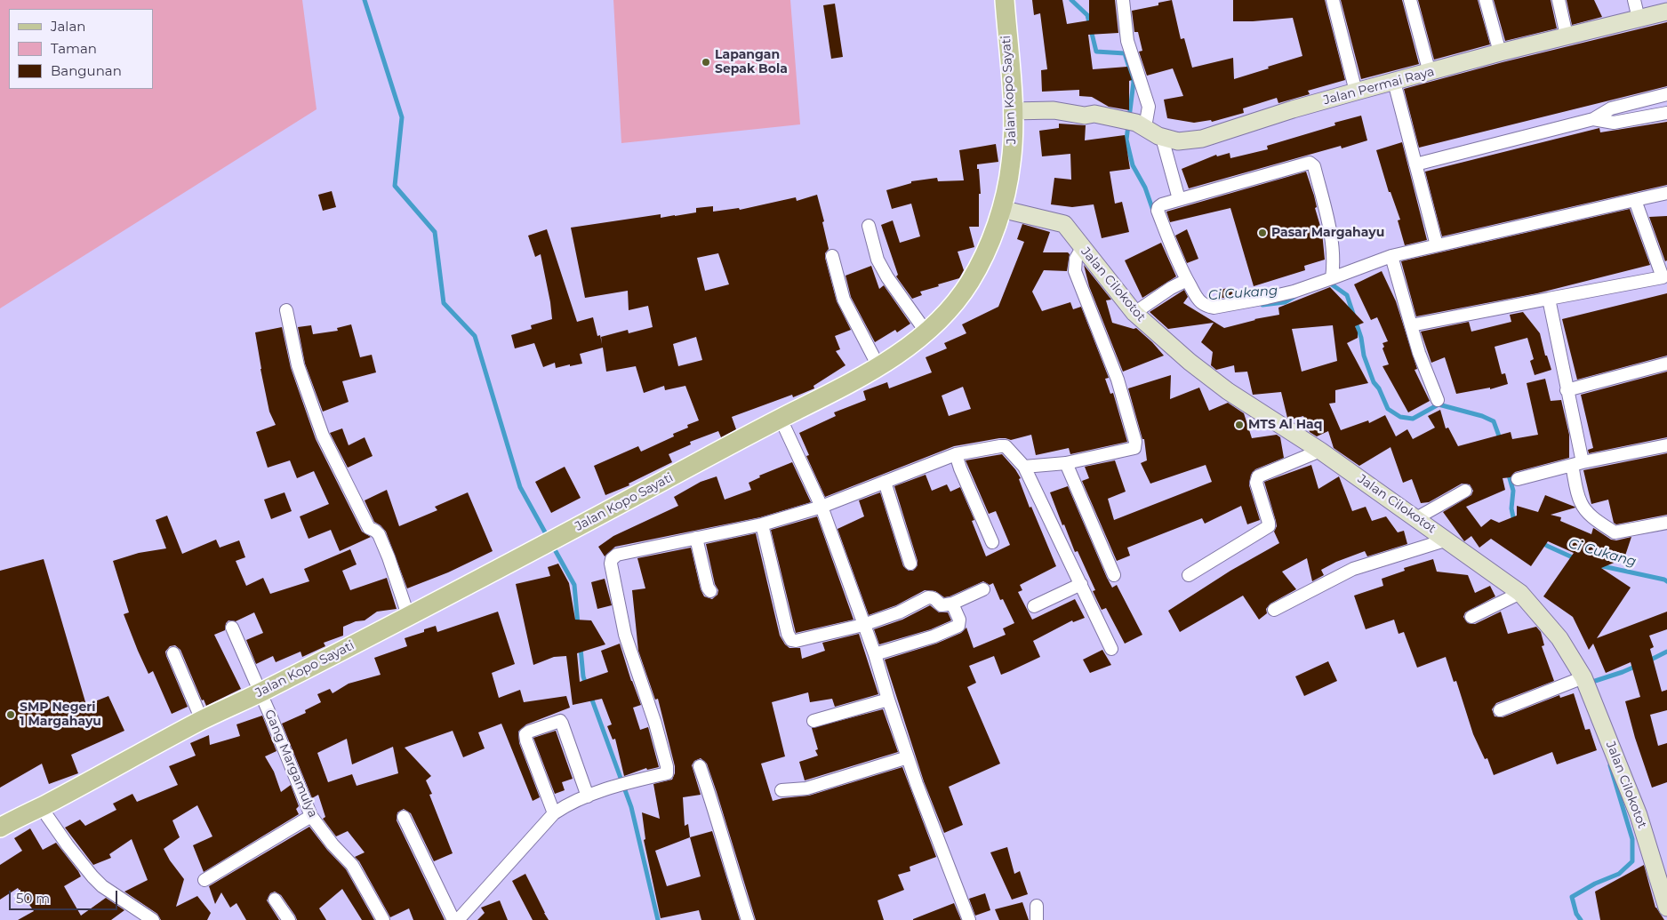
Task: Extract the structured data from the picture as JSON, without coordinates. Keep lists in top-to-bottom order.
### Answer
{
  "streets": {
    "main road": ["Jalan Kopo Sayati"],
    "street": ["Jalan Permai Raya", "Jalan Cilokotot", "Gang Margamulya"]
  },
  "crossings": [
    ["Jalan Permai Raya", "Jalan Kopo Sayati"],
    ["Jalan Kopo Sayati", "Jalan Cilokotot"],
    ["Jalan Kopo Sayati", "Gang Margamulya"]
  ],
  "water": ["Ci Cukang"],
  "places": [
    "Lapangan Sepak Bola",
    "Pasar Margahayu",
    "MTS Al Haq",
    "SMP Negeri 1 Margahayu"
  ],
  "legend": ["Jalan", "Taman", "Bangunan"],
  "scale_bar": "50 m"
}
